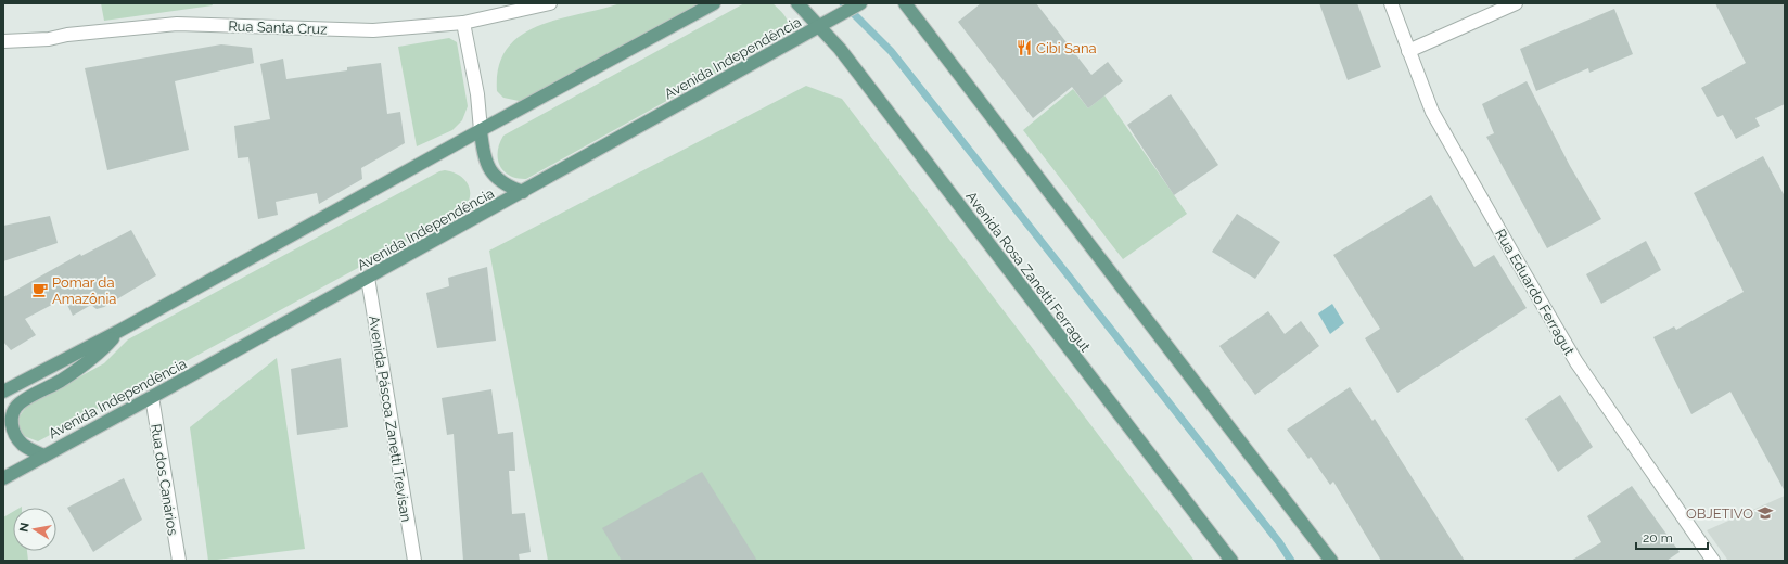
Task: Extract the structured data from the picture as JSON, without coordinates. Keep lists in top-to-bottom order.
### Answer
{
  "streets": {
    "main road": ["Avenida Independência", "Avenida Rosa Zanetti Ferragut"],
    "street": [
      "Rua Santa Cruz",
      "Rua Eduardo Ferragut",
      "Avenida Páscoa Zanetti Trevisan",
      "Rua dos Canários"
    ]
  },
  "crossings": [
    ["Avenida Independência", "Avenida Rosa Zanetti Ferragut"],
    ["Avenida Independência", "Avenida Páscoa Zanetti Trevisan"],
    ["Avenida Independência", "Rua dos Canários"]
  ],
  "places": {
    "restaurant": ["Cibi Sana"],
    "cafe": ["Pomar da Amazônia"],
    "school or university": ["OBJETIVO"]
  },
  "scale_bar": "20 m",
  "north": "left"
}
